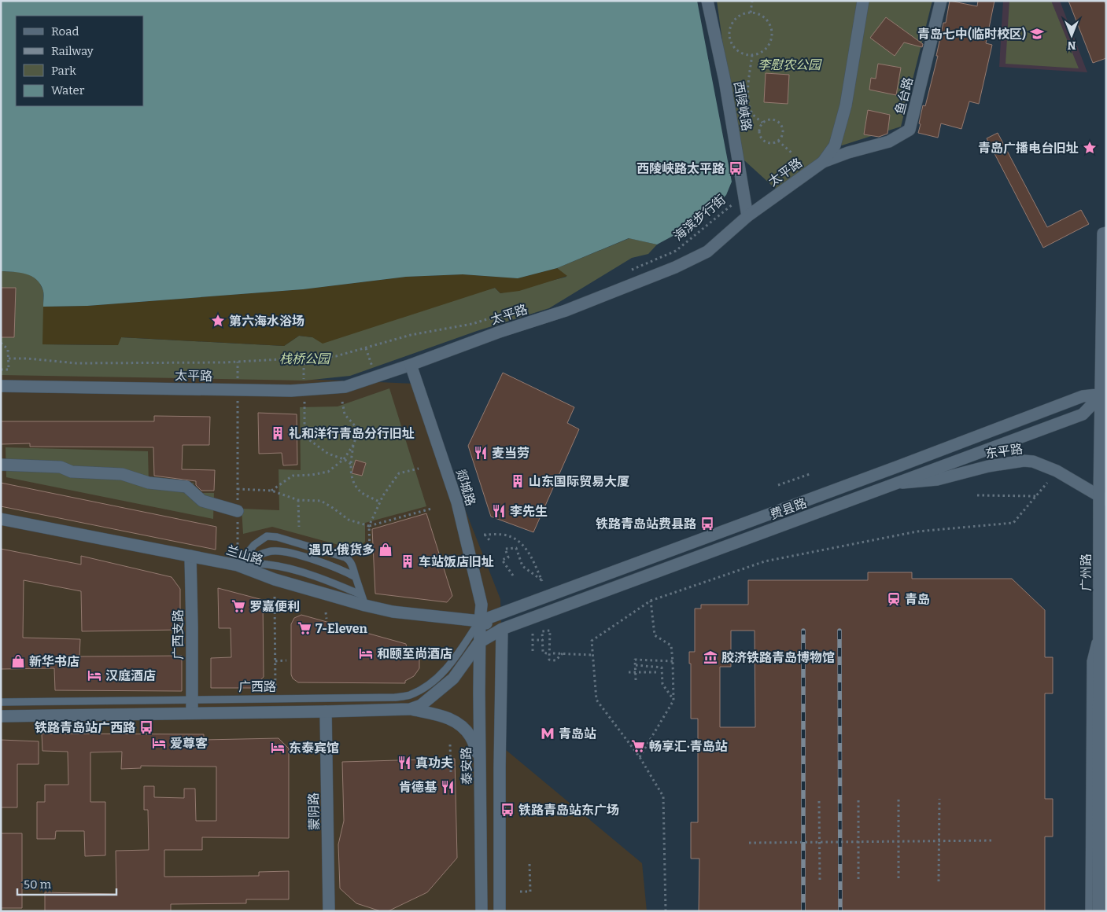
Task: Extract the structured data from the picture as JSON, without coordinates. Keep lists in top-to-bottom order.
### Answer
{
  "streets": {
    "main road": [
      "鱼台路",
      "西陵峡路",
      "太平路",
      "东平路",
      "郯城路",
      "费县路",
      "兰山路",
      "广州路",
      "广西支路",
      "广西路",
      "泰安路",
      "蒙阴路"
    ],
    "path": ["海滨步行街"]
  },
  "crossings": [
    ["鱼台路", "太平路"],
    ["西陵峡路", "太平路"],
    ["太平路", "郯城路"],
    ["东平路", "费县路"],
    ["东平路", "广州路"],
    ["郯城路", "费县路"],
    ["郯城路", "兰山路"],
    ["郯城路", "广西路"],
    ["郯城路", "泰安路"],
    ["费县路", "兰山路"],
    ["费县路", "广州路"],
    ["费县路", "广西路"],
    ["费县路", "泰安路"],
    ["兰山路", "广西支路"],
    ["兰山路", "广西路"],
    ["兰山路", "泰安路"],
    ["广西支路", "广西路"],
    ["广西路", "泰安路"],
    ["广西路", "蒙阴路"]
  ],
  "parks": ["李慰农公园", "栈桥公园"],
  "places": {
    "school or university": ["青岛七中(临时校区)"],
    "place": ["青岛广播电台旧址", "第六海水浴场"],
    "bus stop": [
      "西陵峡路太平路",
      "铁路青岛站费县路",
      "铁路青岛站广西路",
      "铁路青岛站东广场"
    ],
    "building": ["礼和洋行青岛分行旧址", "山东国际贸易大厦", "车站饭店旧址"],
    "restaurant": [
      "麦当劳",
      "李先生",
      "真功夫",
      "肯德基"
    ],
    "shop": ["遇见·俄货多", "新华书店"],
    "station": ["青岛"],
    "supermarket": ["罗嘉便利", "7-Eleven", "畅享汇·青岛站"],
    "hotel": [
      "和颐至尚酒店",
      "汉庭酒店",
      "爱尊客",
      "东泰宾馆"
    ],
    "museum": ["胶济铁路青岛博物馆"],
    "metro station": ["青岛站"]
  },
  "legend": [
    "Road",
    "Railway",
    "Park",
    "Water"
  ],
  "scale_bar": "50 m",
  "north": "bottom"
}
